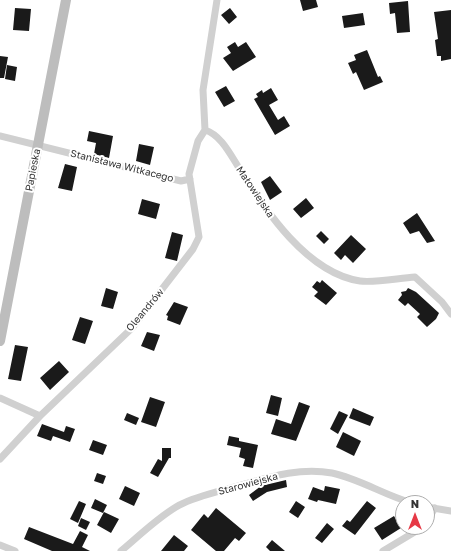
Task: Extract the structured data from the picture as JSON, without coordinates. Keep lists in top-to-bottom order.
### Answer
{
  "streets": {
    "street": [
      "Stanisława Witkacego",
      "Papieska",
      "Małowiejska",
      "Oleandrów",
      "Starowiejska"
    ]
  },
  "crossings": [
    ["Stanisława Witkacego", "Papieska"],
    ["Stanisława Witkacego", "Małowiejska"],
    ["Stanisława Witkacego", "Oleandrów"]
  ],
  "north": "top"
}
